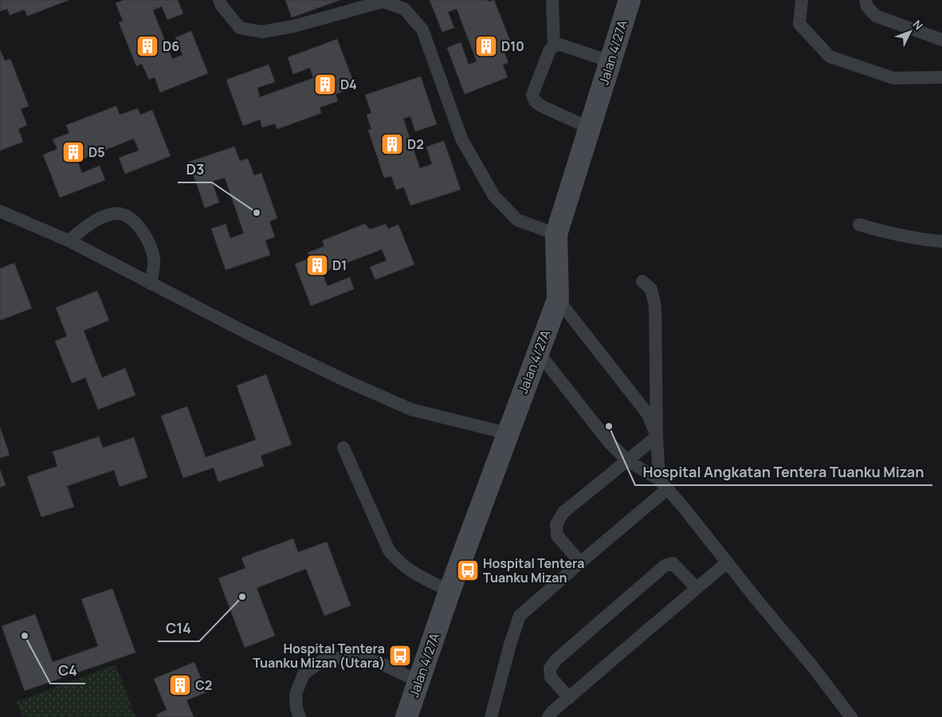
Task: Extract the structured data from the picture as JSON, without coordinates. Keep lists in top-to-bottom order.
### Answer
{
  "streets": {
    "street": ["Jalan 4/27A"]
  },
  "places": {
    "building": [
      "D6",
      "D10",
      "D4",
      "D2",
      "D5",
      "D1",
      "C2"
    ],
    "other": [
      "D3",
      "Hospital Angkatan Tentera Tuanku Mizan",
      "C14",
      "C4"
    ],
    "bus stop": ["Hospital Tentera Tuanku Mizan", "Hospital Tentera Tuanku Mizan (Utara)"]
  },
  "north": "top right"
}
